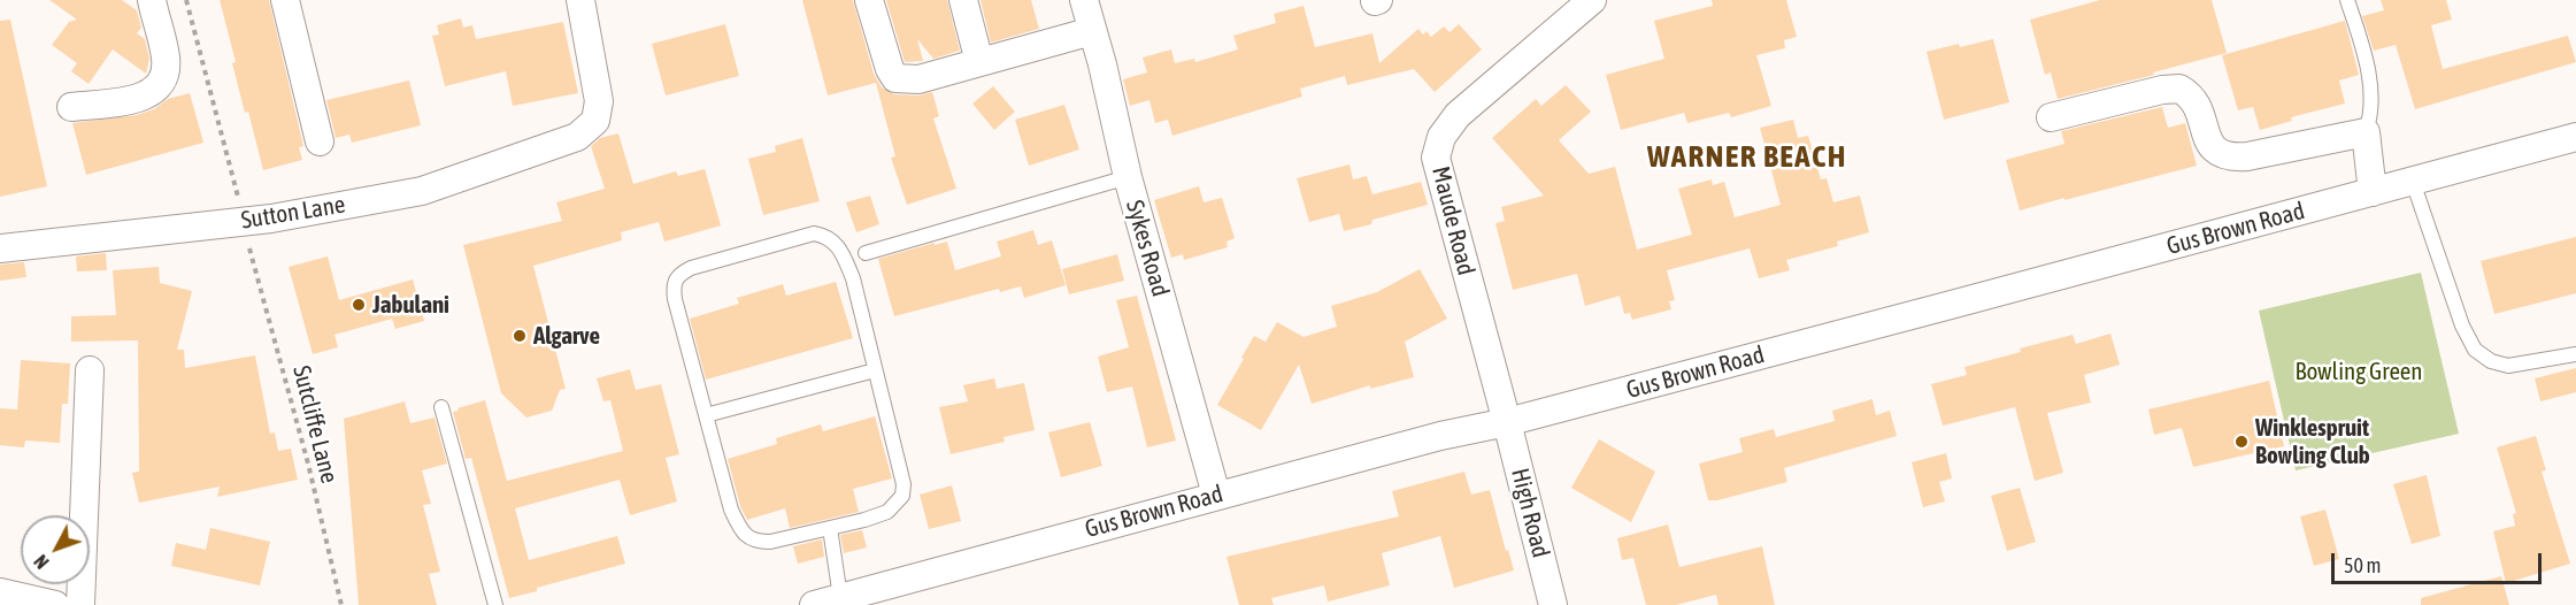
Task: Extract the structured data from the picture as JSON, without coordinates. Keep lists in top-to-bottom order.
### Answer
{
  "streets": {
    "street": [
      "Sutton Lane",
      "Maude Road",
      "Gus Brown Road",
      "Sykes Road",
      "High Road"
    ],
    "path": ["Sutcliffe Lane"]
  },
  "crossings": [
    ["Maude Road", "Gus Brown Road"],
    ["Maude Road", "High Road"],
    ["Gus Brown Road", "Sykes Road"],
    ["Gus Brown Road", "High Road"]
  ],
  "districts": ["WARNER BEACH"],
  "parks": ["Bowling Green"],
  "places": ["Jabulani", "Algarve", "Winklespruit Bowling Club"],
  "scale_bar": "50 m",
  "north": "bottom left"
}
